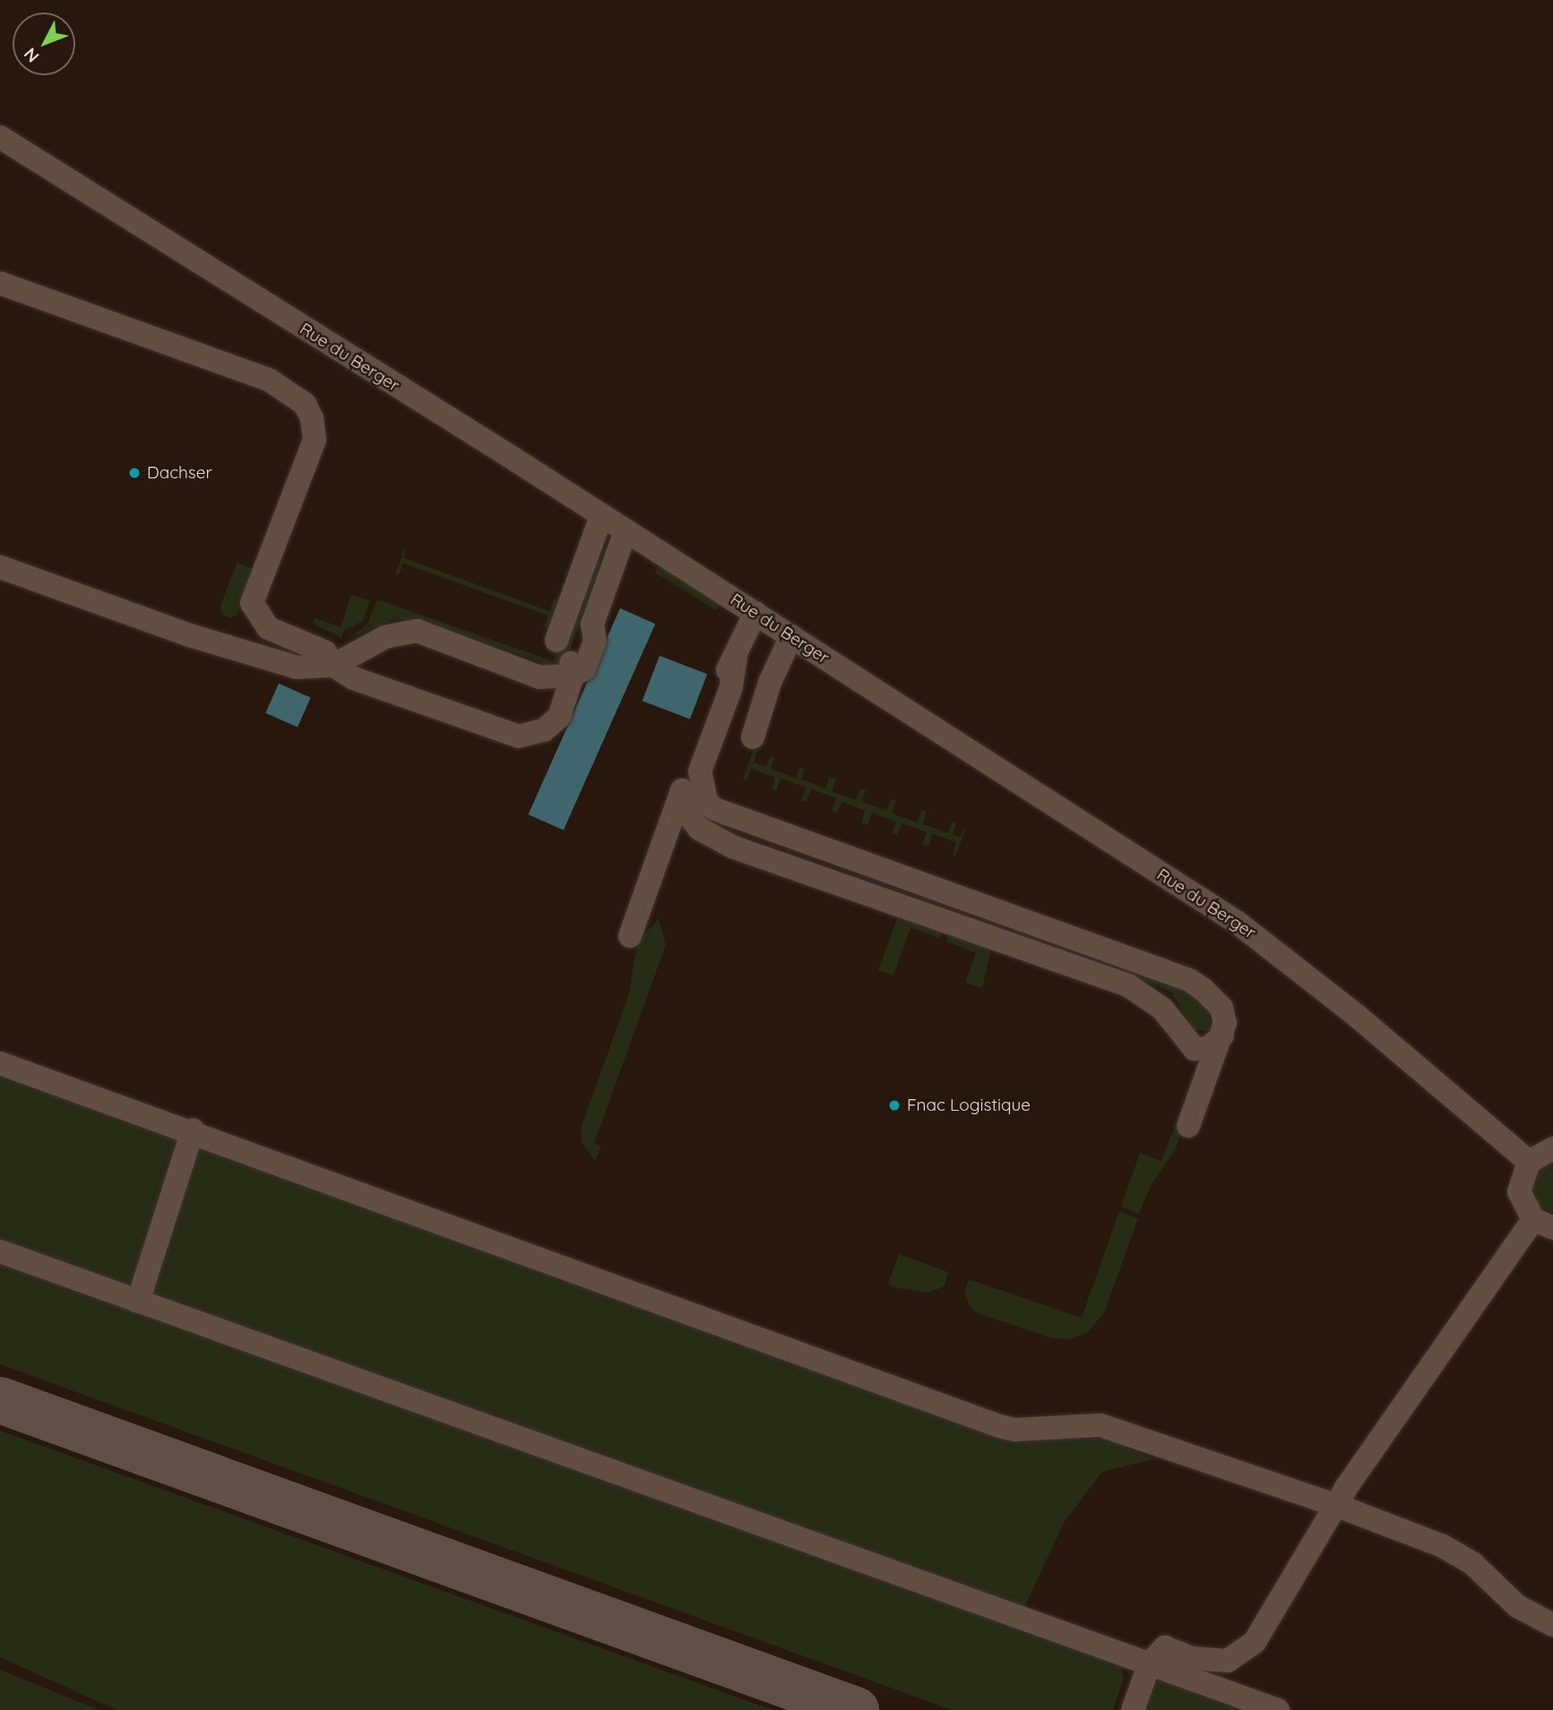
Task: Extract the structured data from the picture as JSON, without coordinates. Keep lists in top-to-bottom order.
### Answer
{
  "streets": {
    "street": ["Rue du Berger"]
  },
  "places": ["Dachser", "Fnac Logistique"],
  "north": "bottom left"
}
